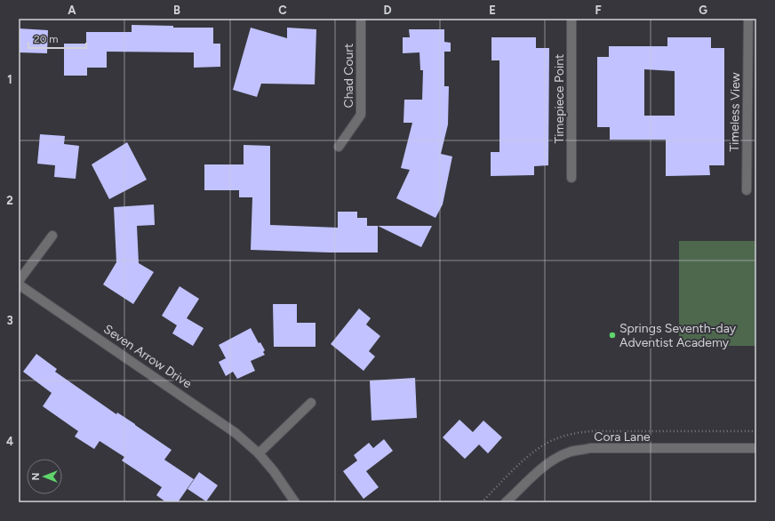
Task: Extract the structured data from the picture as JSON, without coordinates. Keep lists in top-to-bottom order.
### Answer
{
  "streets": {
    "street": [
      "Chad Court",
      "Timepiece Point",
      "Timeless View",
      "Seven Arrow Drive",
      "Cora Lane"
    ]
  },
  "places": ["Springs Seventh-day Adventist Academy"],
  "scale_bar": "20 m",
  "north": "left",
  "grid": {
    "columns": [
      "A",
      "B",
      "C",
      "D",
      "E",
      "F",
      "G"
    ],
    "rows": [
      "1",
      "2",
      "3",
      "4"
    ]
  }
}
